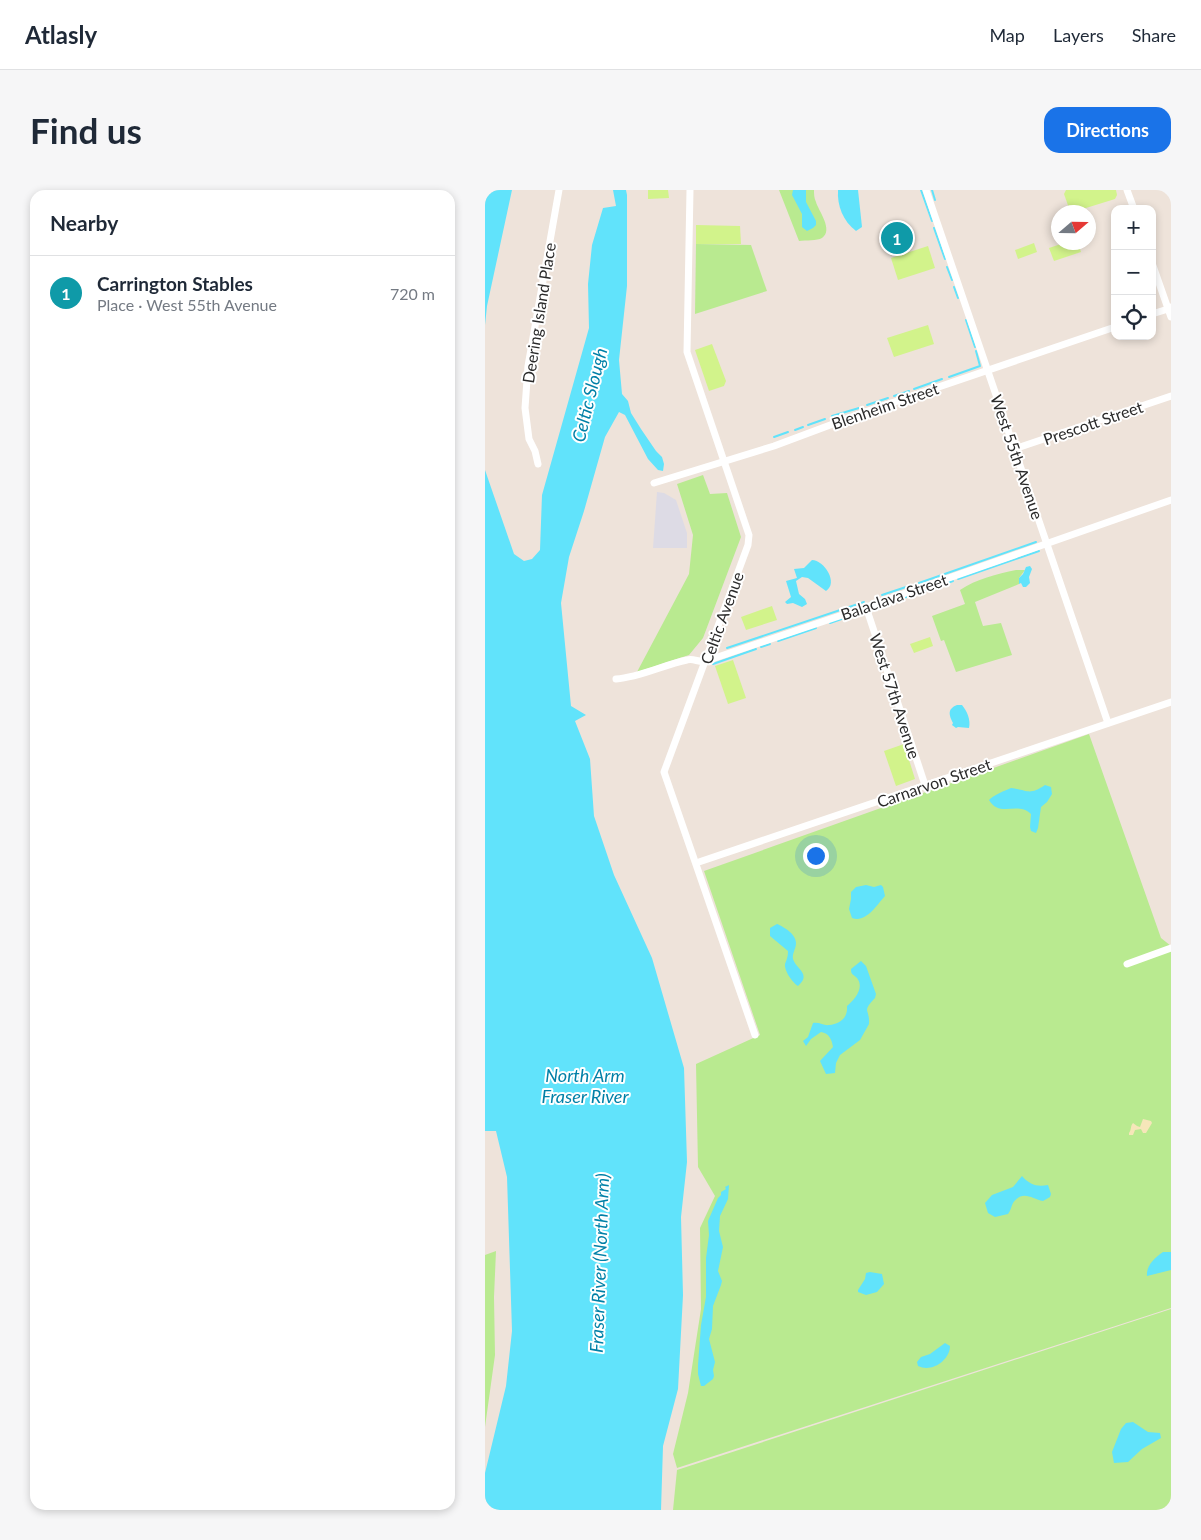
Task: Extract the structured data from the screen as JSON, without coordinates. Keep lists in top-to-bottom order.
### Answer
{
  "streets": {
    "street": [
      "Deering Island Place",
      "Blenheim Street",
      "Prescott Street",
      "West 55th Avenue",
      "Balaclava Street",
      "Celtic Avenue",
      "West 57th Avenue",
      "Carnarvon Street"
    ]
  },
  "crossings": [
    ["Blenheim Street", "West 55th Avenue"],
    ["Blenheim Street", "Celtic Avenue"],
    ["Prescott Street", "West 55th Avenue"],
    ["West 55th Avenue", "Balaclava Street"],
    ["West 55th Avenue", "Carnarvon Street"],
    ["Balaclava Street", "Celtic Avenue"],
    ["Balaclava Street", "West 57th Avenue"],
    ["Celtic Avenue", "Carnarvon Street"],
    ["West 57th Avenue", "Carnarvon Street"]
  ],
  "water": ["Celtic Slough", "North Arm Fraser River", "Fraser River (North Arm)"],
  "north": "right",
  "page": {
    "header": "Atlasly",
    "nav": ["Map", "Layers", "Share"],
    "buttons": "Directions",
    "title": "Find us",
    "heading": "Nearby",
    "map_buttons": ["+", "−"],
    "pins": "1",
    "list": [
      {
        "mark": "1",
        "name": "Carrington Stables",
        "note": "Place · West 55th Avenue",
        "value": "720 m"
      }
    ]
  }
}
